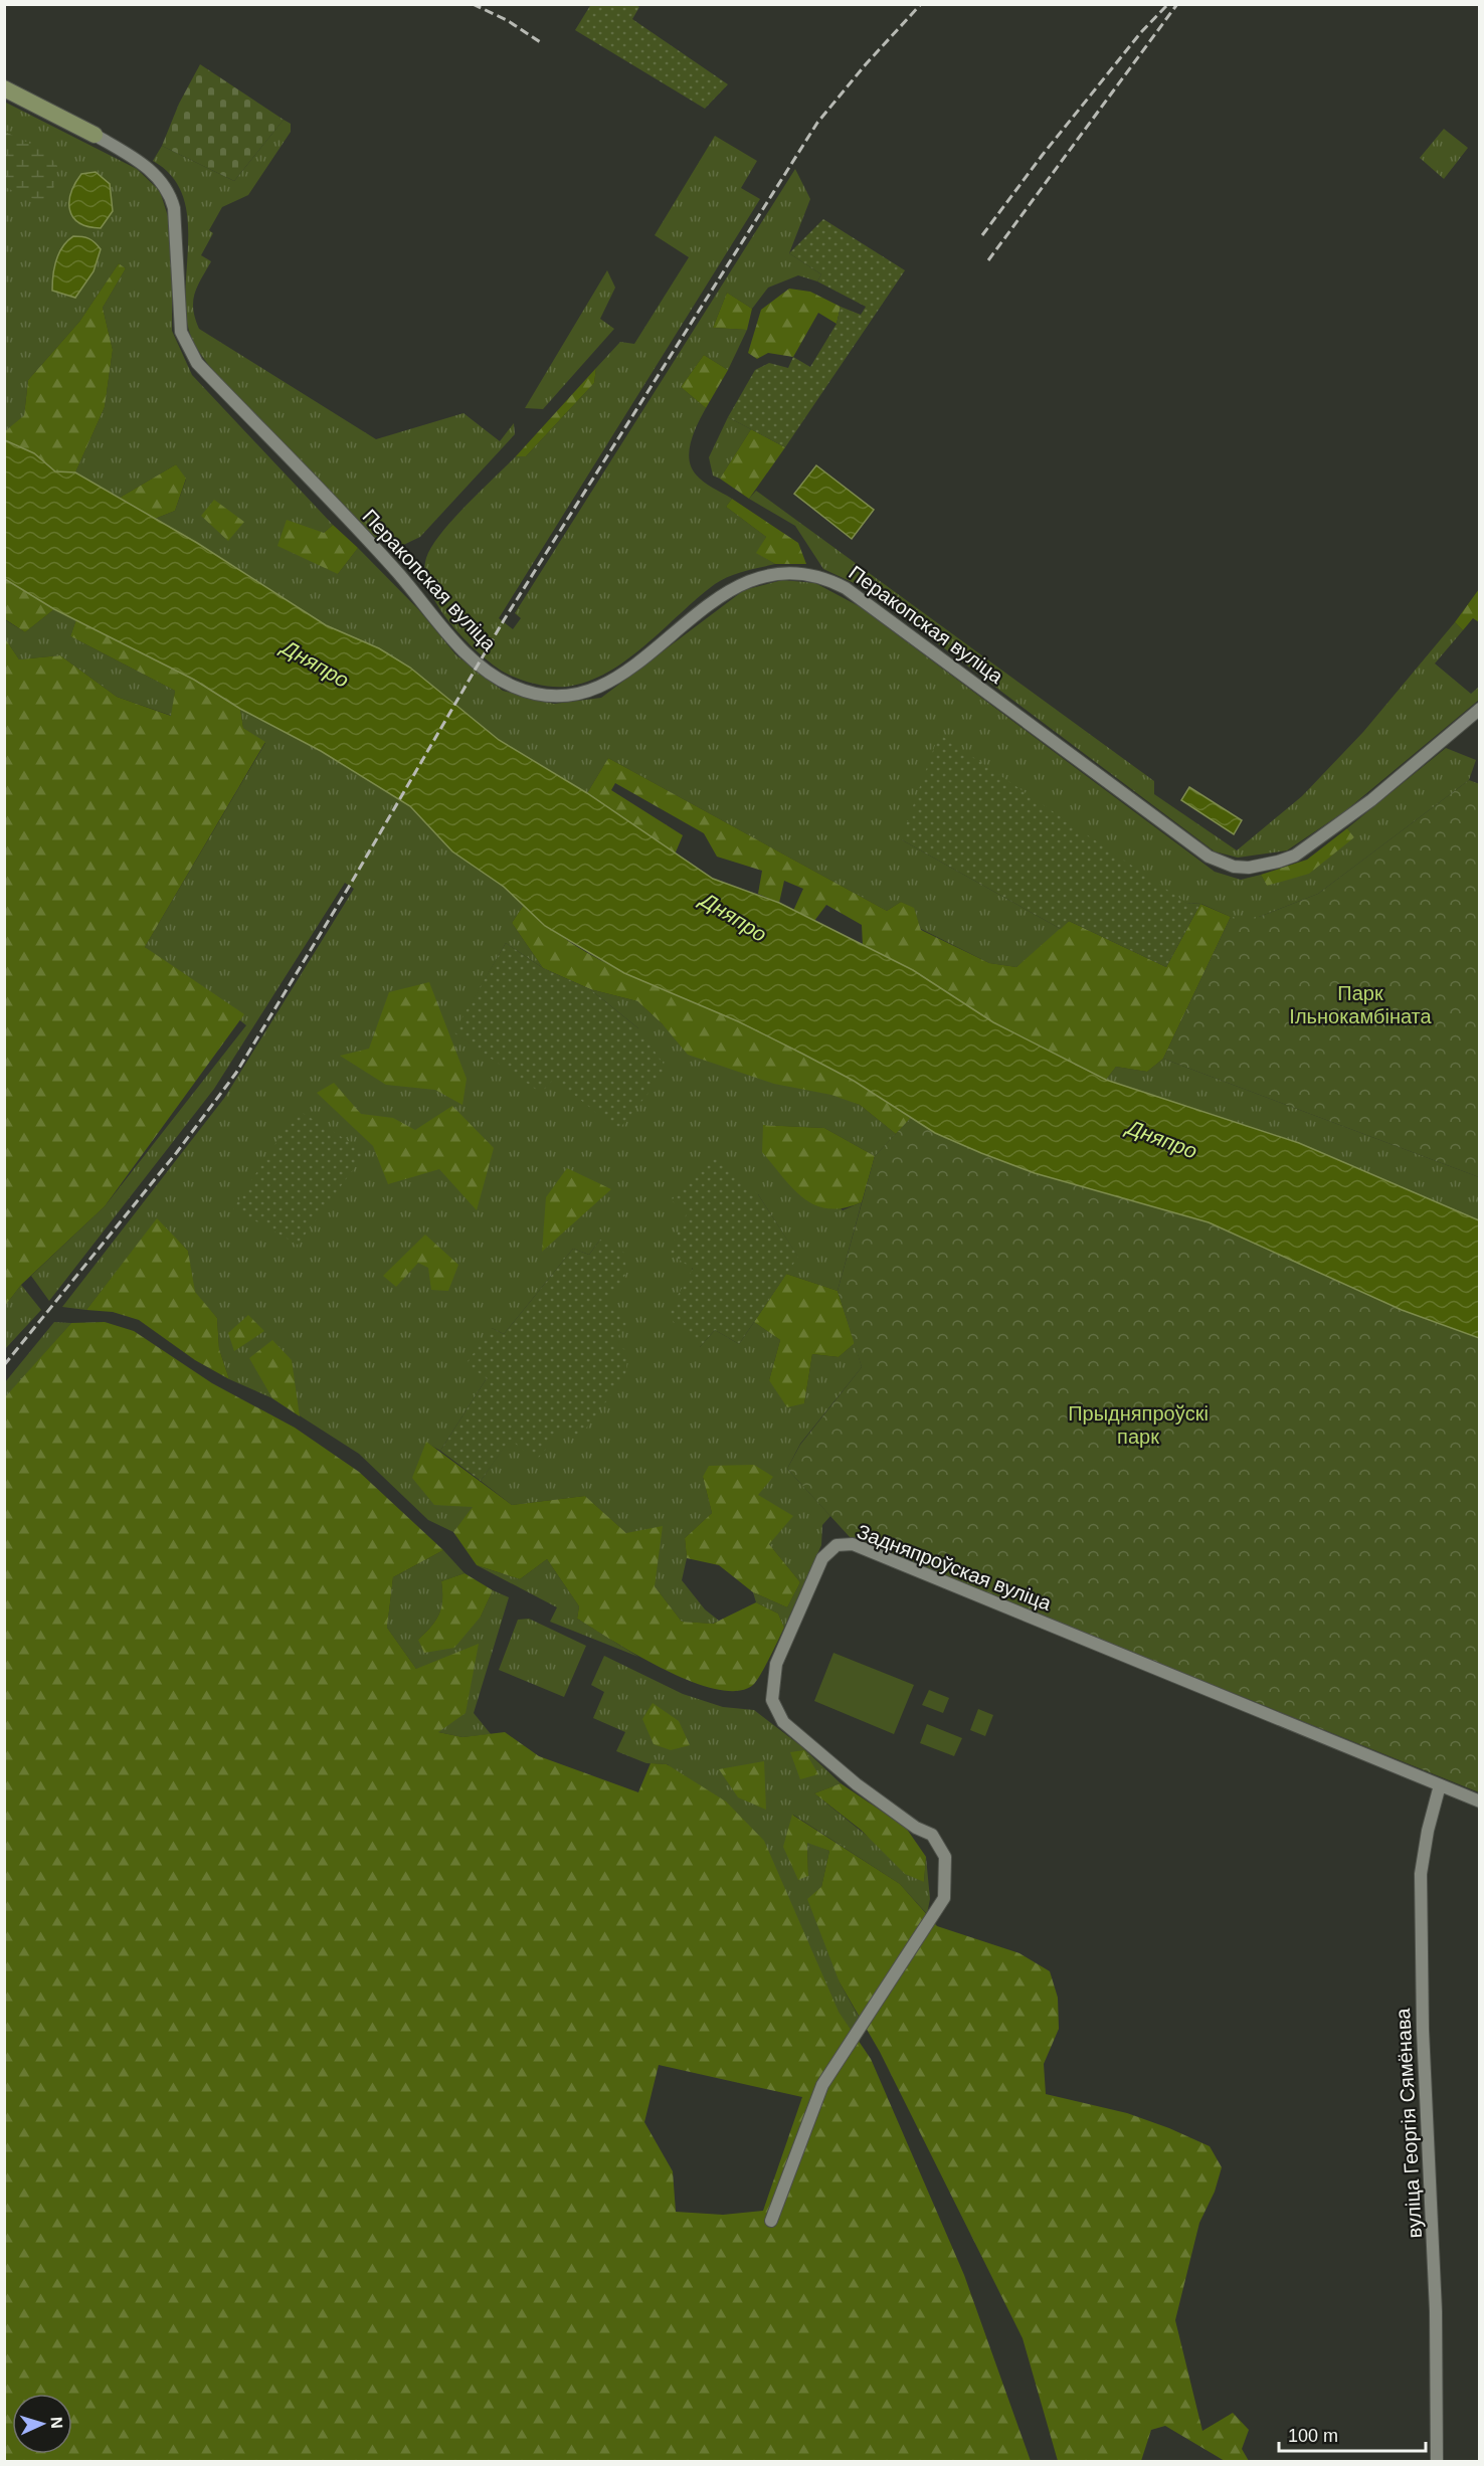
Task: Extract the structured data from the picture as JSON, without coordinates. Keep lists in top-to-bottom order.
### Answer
{
  "streets": {
    "street": ["Перакопская вуліца", "Задняпроўская вуліца", "вуліца Георгія Сямёнава"]
  },
  "crossings": [
    ["Задняпроўская вуліца", "вуліца Георгія Сямёнава"]
  ],
  "water": ["Дняпро"],
  "parks": ["Парк Ільнокамбіната", "Прыдняпроўскі парк"],
  "scale_bar": "100 m",
  "north": "right"
}
